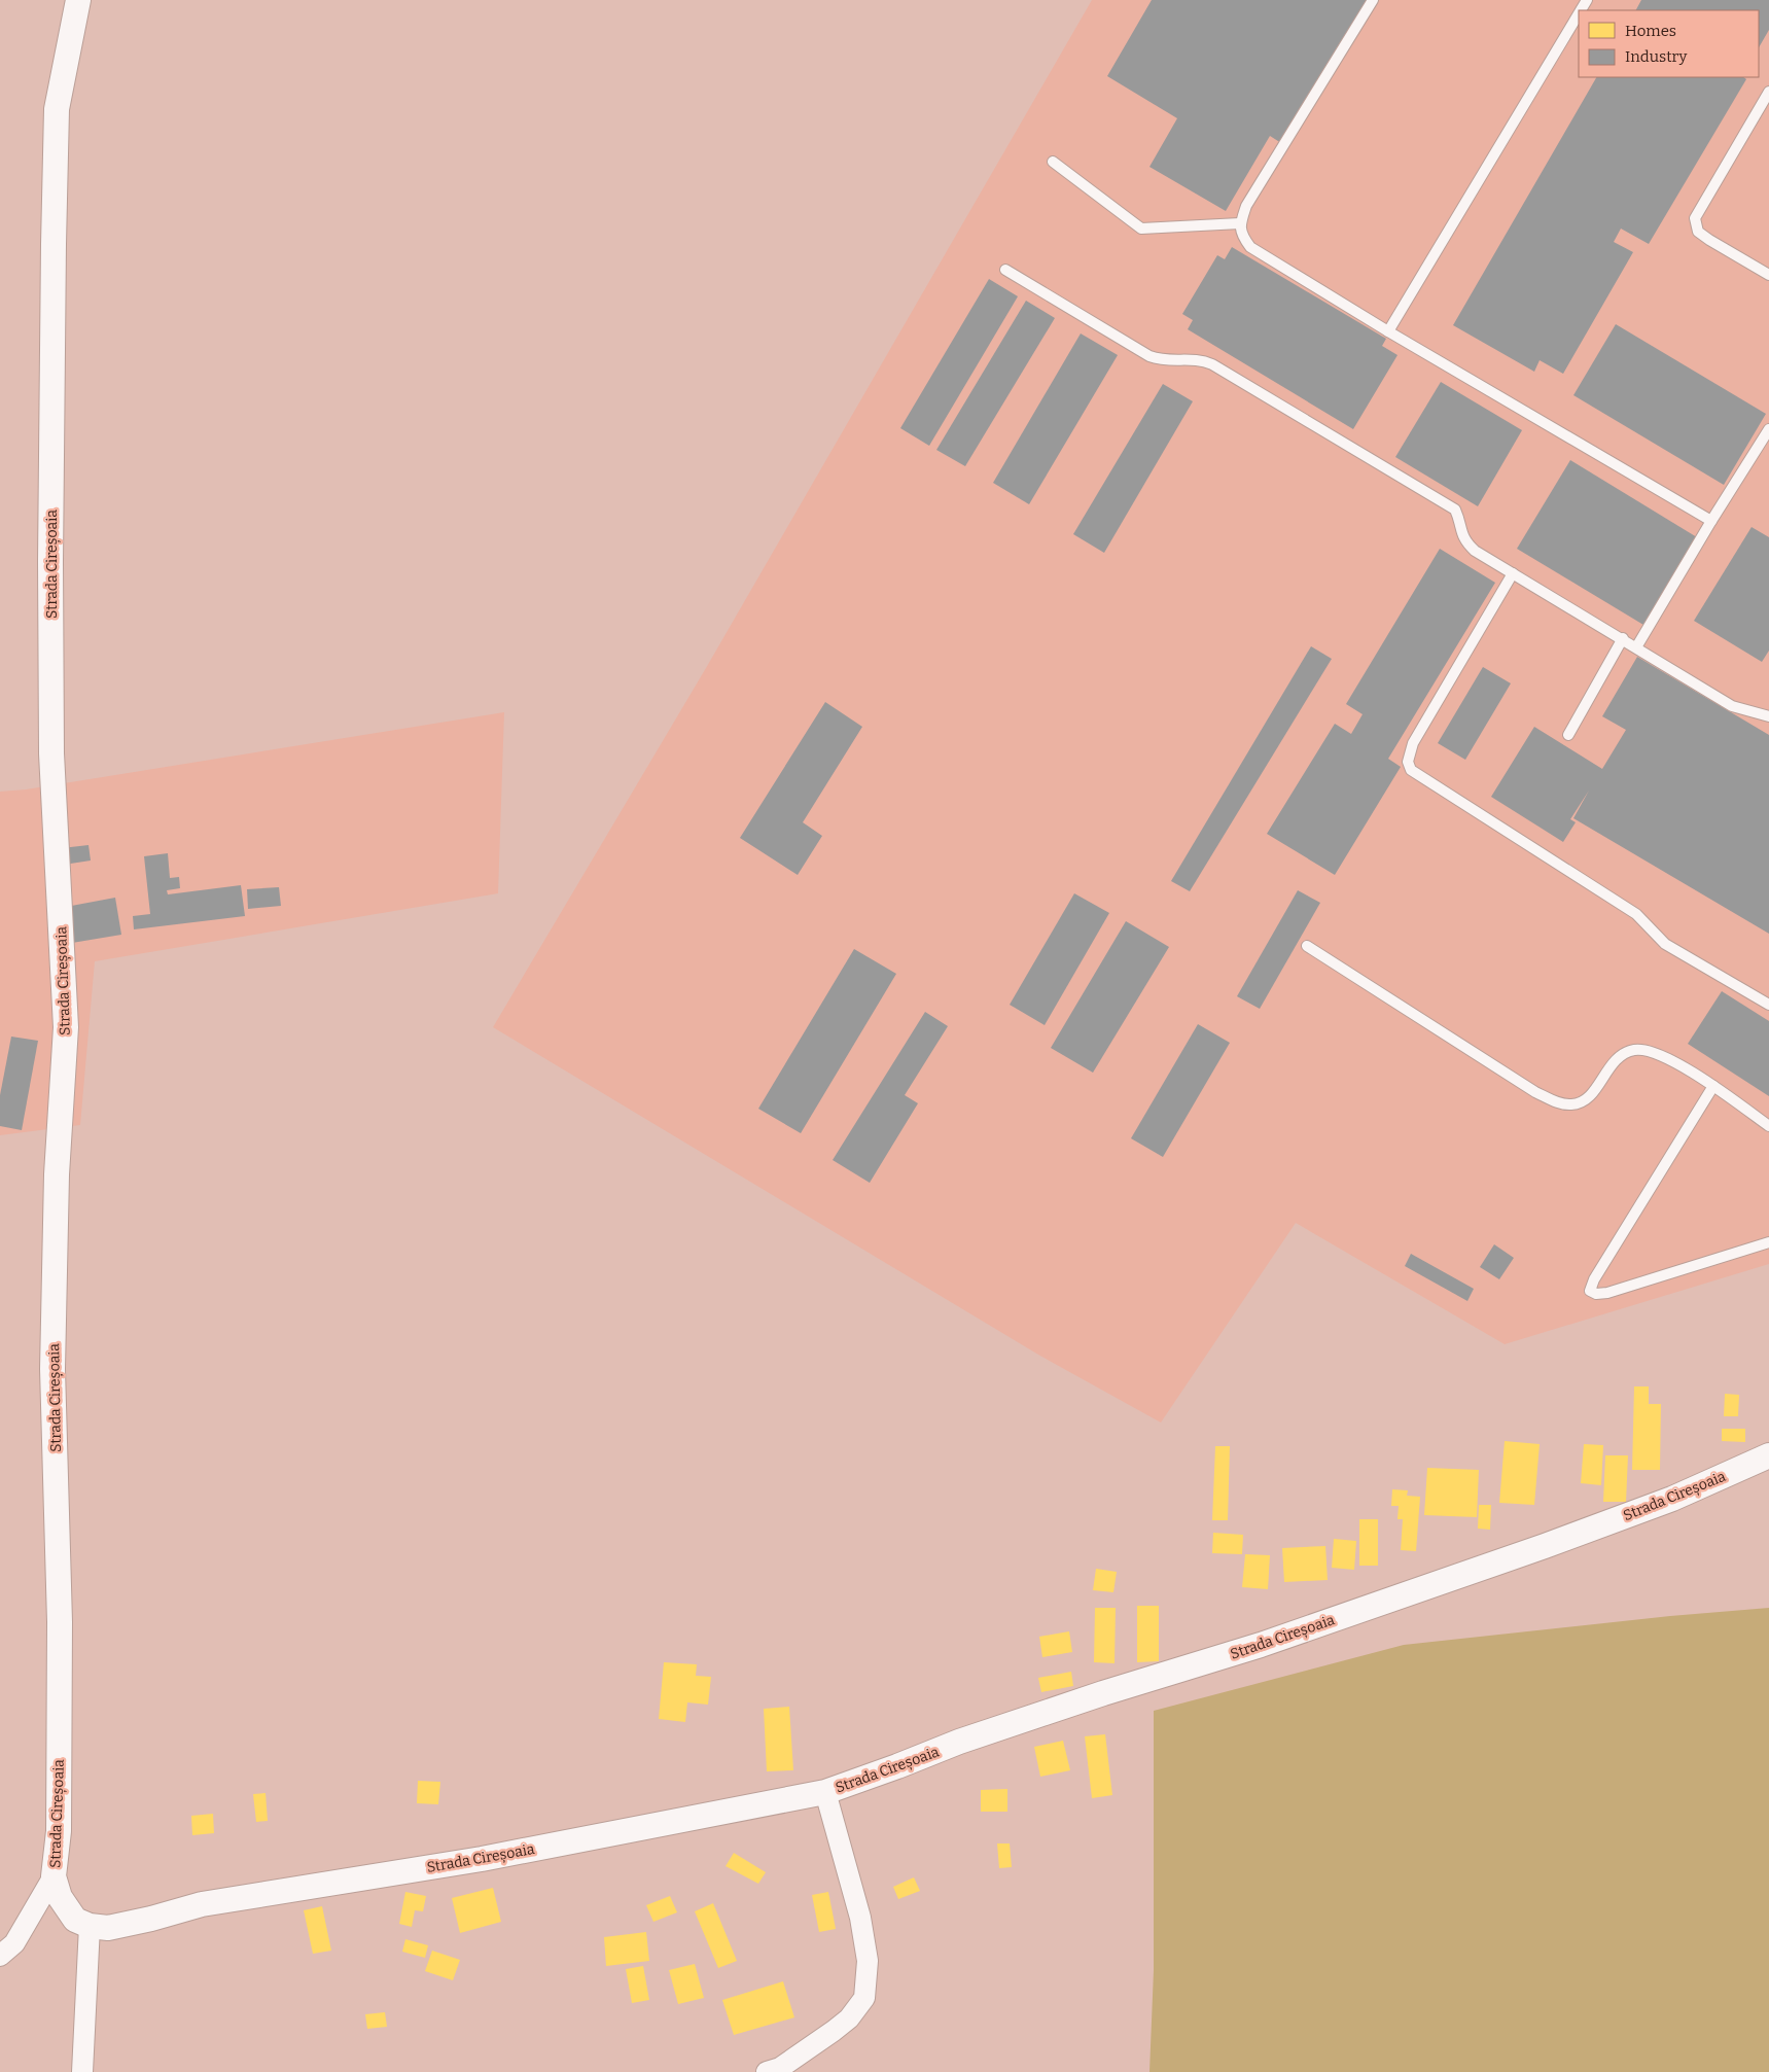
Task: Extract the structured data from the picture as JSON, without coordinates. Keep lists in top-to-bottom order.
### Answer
{
  "streets": {
    "street": ["Strada Cireșoaia"]
  },
  "legend": ["Homes", "Industry"]
}
